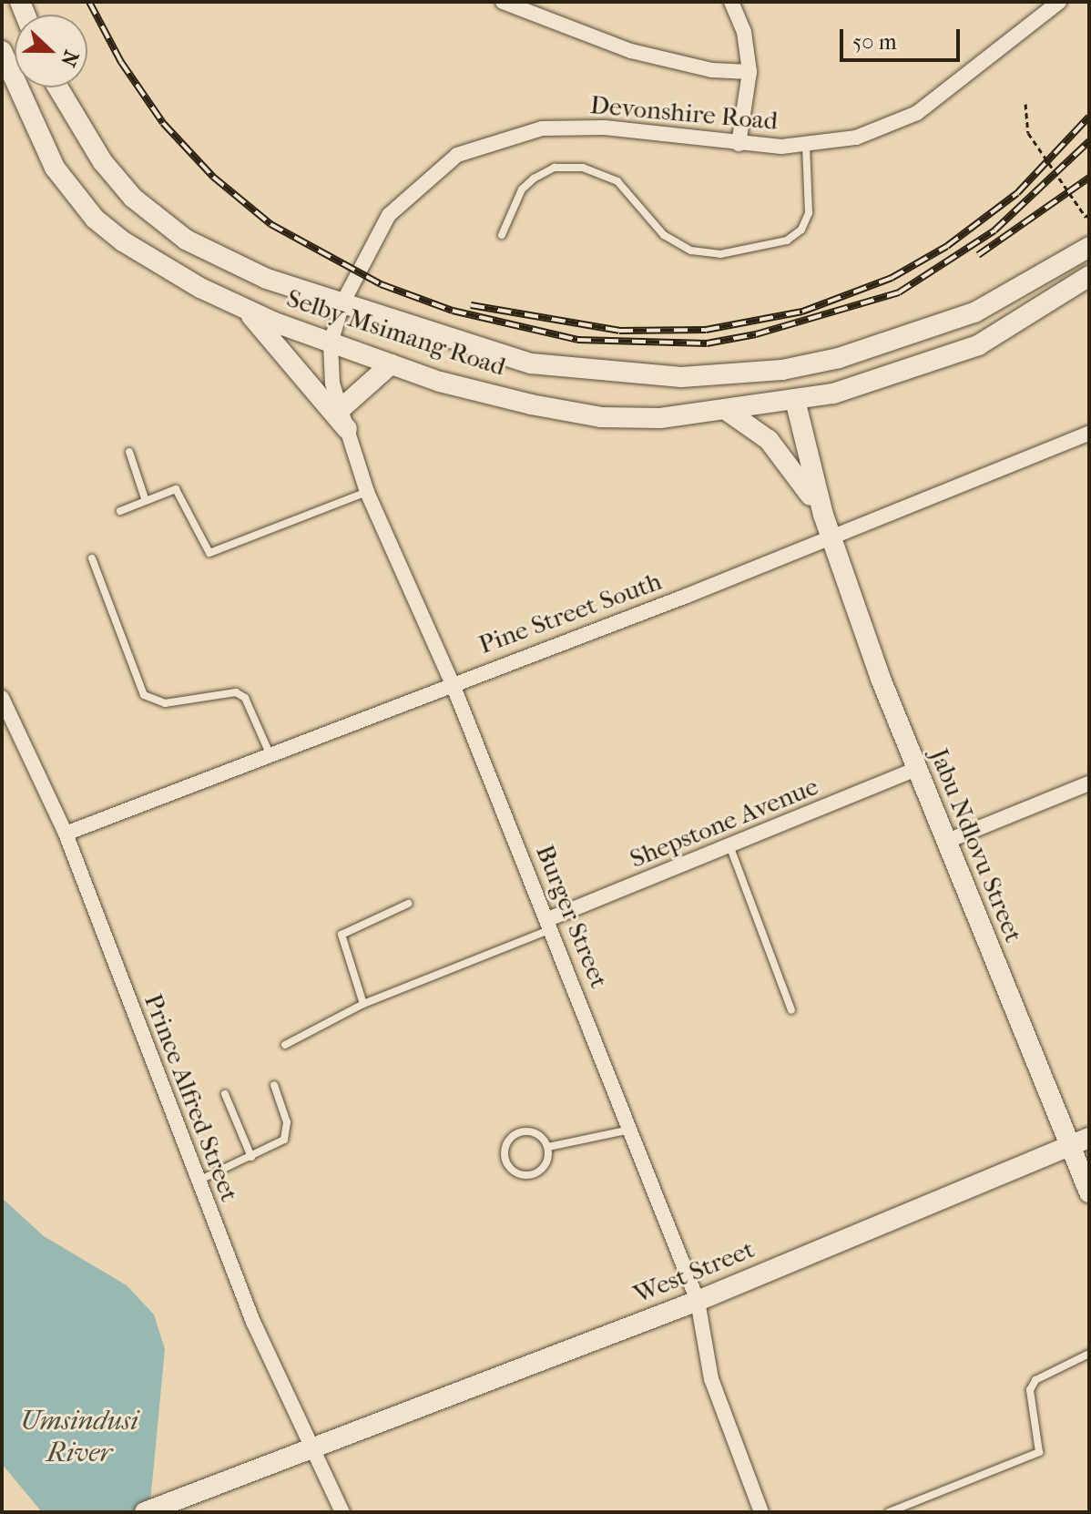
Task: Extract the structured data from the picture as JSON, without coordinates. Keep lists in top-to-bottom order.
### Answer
{
  "streets": {
    "main road": ["Selby Msimang Road", "Jabu Ndlovu Street", "West Street"],
    "street": [
      "Devonshire Road",
      "Pine Street South",
      "Shepstone Avenue",
      "Burger Street",
      "Prince Alfred Street"
    ]
  },
  "crossings": [
    ["Devonshire Road", "Selby Msimang Road"],
    ["Devonshire Road", "Burger Street"],
    ["Selby Msimang Road", "Jabu Ndlovu Street"],
    ["Selby Msimang Road", "Burger Street"],
    ["Pine Street South", "Jabu Ndlovu Street"],
    ["Pine Street South", "Burger Street"],
    ["Pine Street South", "Prince Alfred Street"],
    ["Shepstone Avenue", "Jabu Ndlovu Street"],
    ["Shepstone Avenue", "Burger Street"],
    ["Jabu Ndlovu Street", "West Street"],
    ["Burger Street", "West Street"],
    ["Prince Alfred Street", "West Street"]
  ],
  "water": ["Umsindusi River"],
  "scale_bar": "50 m",
  "north": "right"
}
